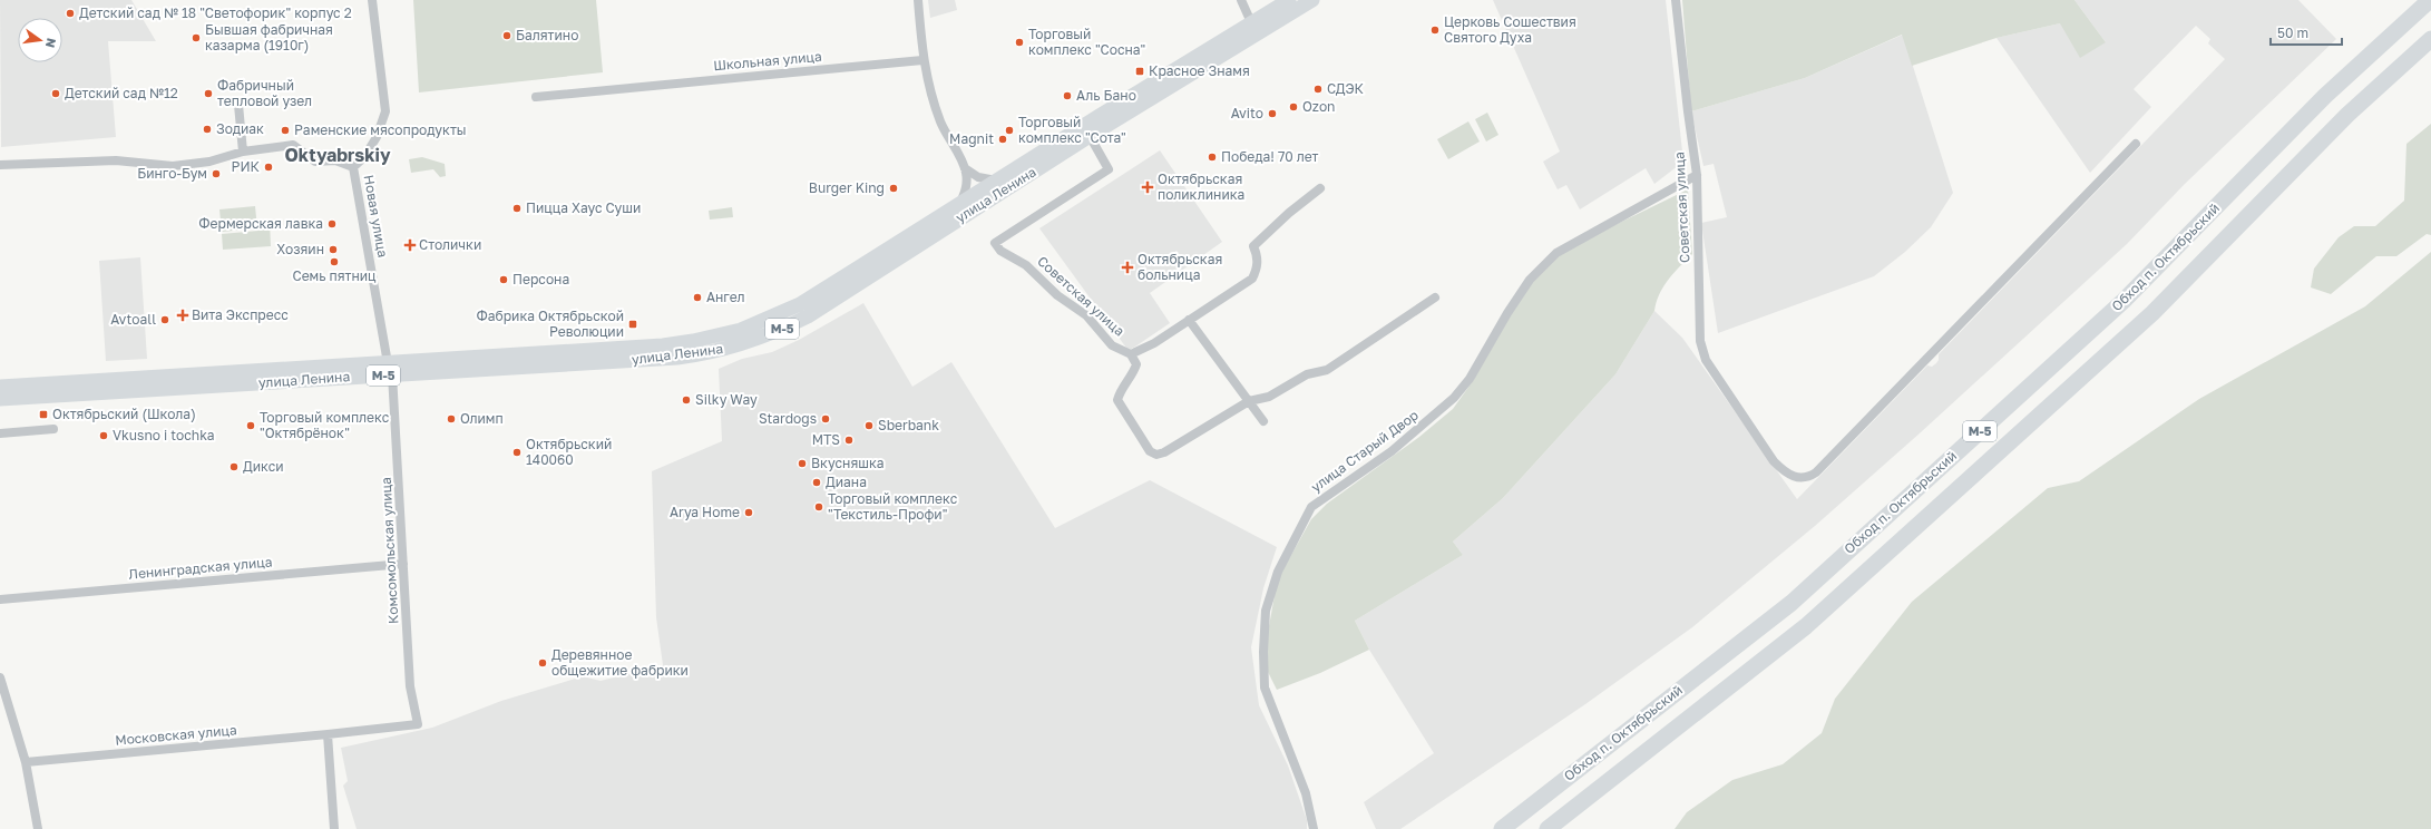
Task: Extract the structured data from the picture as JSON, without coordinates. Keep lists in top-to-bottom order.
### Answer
{
  "streets": {
    "highway": ["Обход п. Октябрьский", "М-5"],
    "main road": ["улица Ленина"],
    "street": [
      "Школьная улица",
      "Советская улица",
      "Новая улица",
      "улица Старый Двор",
      "Комсомольская улица",
      "Ленинградская улица",
      "Московская улица"
    ]
  },
  "crossings": [
    ["улица Ленина", "Советская улица"],
    ["улица Ленина", "Новая улица"],
    ["улица Ленина", "Комсомольская улица"],
    ["Советская улица", "улица Старый Двор"],
    ["Новая улица", "Комсомольская улица"],
    ["Комсомольская улица", "Ленинградская улица"],
    ["Комсомольская улица", "Московская улица"]
  ],
  "districts": ["Oktyabrskiy"],
  "places": {
    "other": [
      "Детский сад № 18 \"Светофорик\" корпус 2",
      "Церковь Сошествия Святого Духа",
      "Балятино",
      "Бывшая фабричная казарма (1910г)",
      "Торговый комплекс \"Сосна\"",
      "СДЭК",
      "Детский сад №12",
      "Фабричный тепловой узел",
      "Аль Бано",
      "Ozon",
      "Avito",
      "Зодиак",
      "Раменские мясопродукты",
      "Торговый комплекс \"Сота\"",
      "Magnit",
      "Победа! 70 лет",
      "РИК",
      "Бинго-Бум",
      "Burger King",
      "Пицца Хаус Суши",
      "Фермерская лавка",
      "Хозяин",
      "Семь пятниц",
      "Персона",
      "Ангел",
      "Avtoall",
      "Silky Way",
      "Олимп",
      "Stardogs",
      "Торговый комплекс \"Октябрёнок\"",
      "Sberbank",
      "Vkusno i tochka",
      "MTS",
      "Октябрьский 140060",
      "Вкусняшка",
      "Дикси",
      "Диана",
      "Торговый комплекс \"Текстиль-Профи\"",
      "Arya Home",
      "Деревянное общежитие фабрики"
    ],
    "transit": ["Красное Знамя", "Фабрика Октябрьской Революции", "Октябрьский (Школа)"],
    "health": [
      "Октябрьская поликлиника",
      "Столички",
      "Октябрьская больница",
      "Вита Экспресс"
    ]
  },
  "scale_bar": "50 m",
  "north": "right"
}
